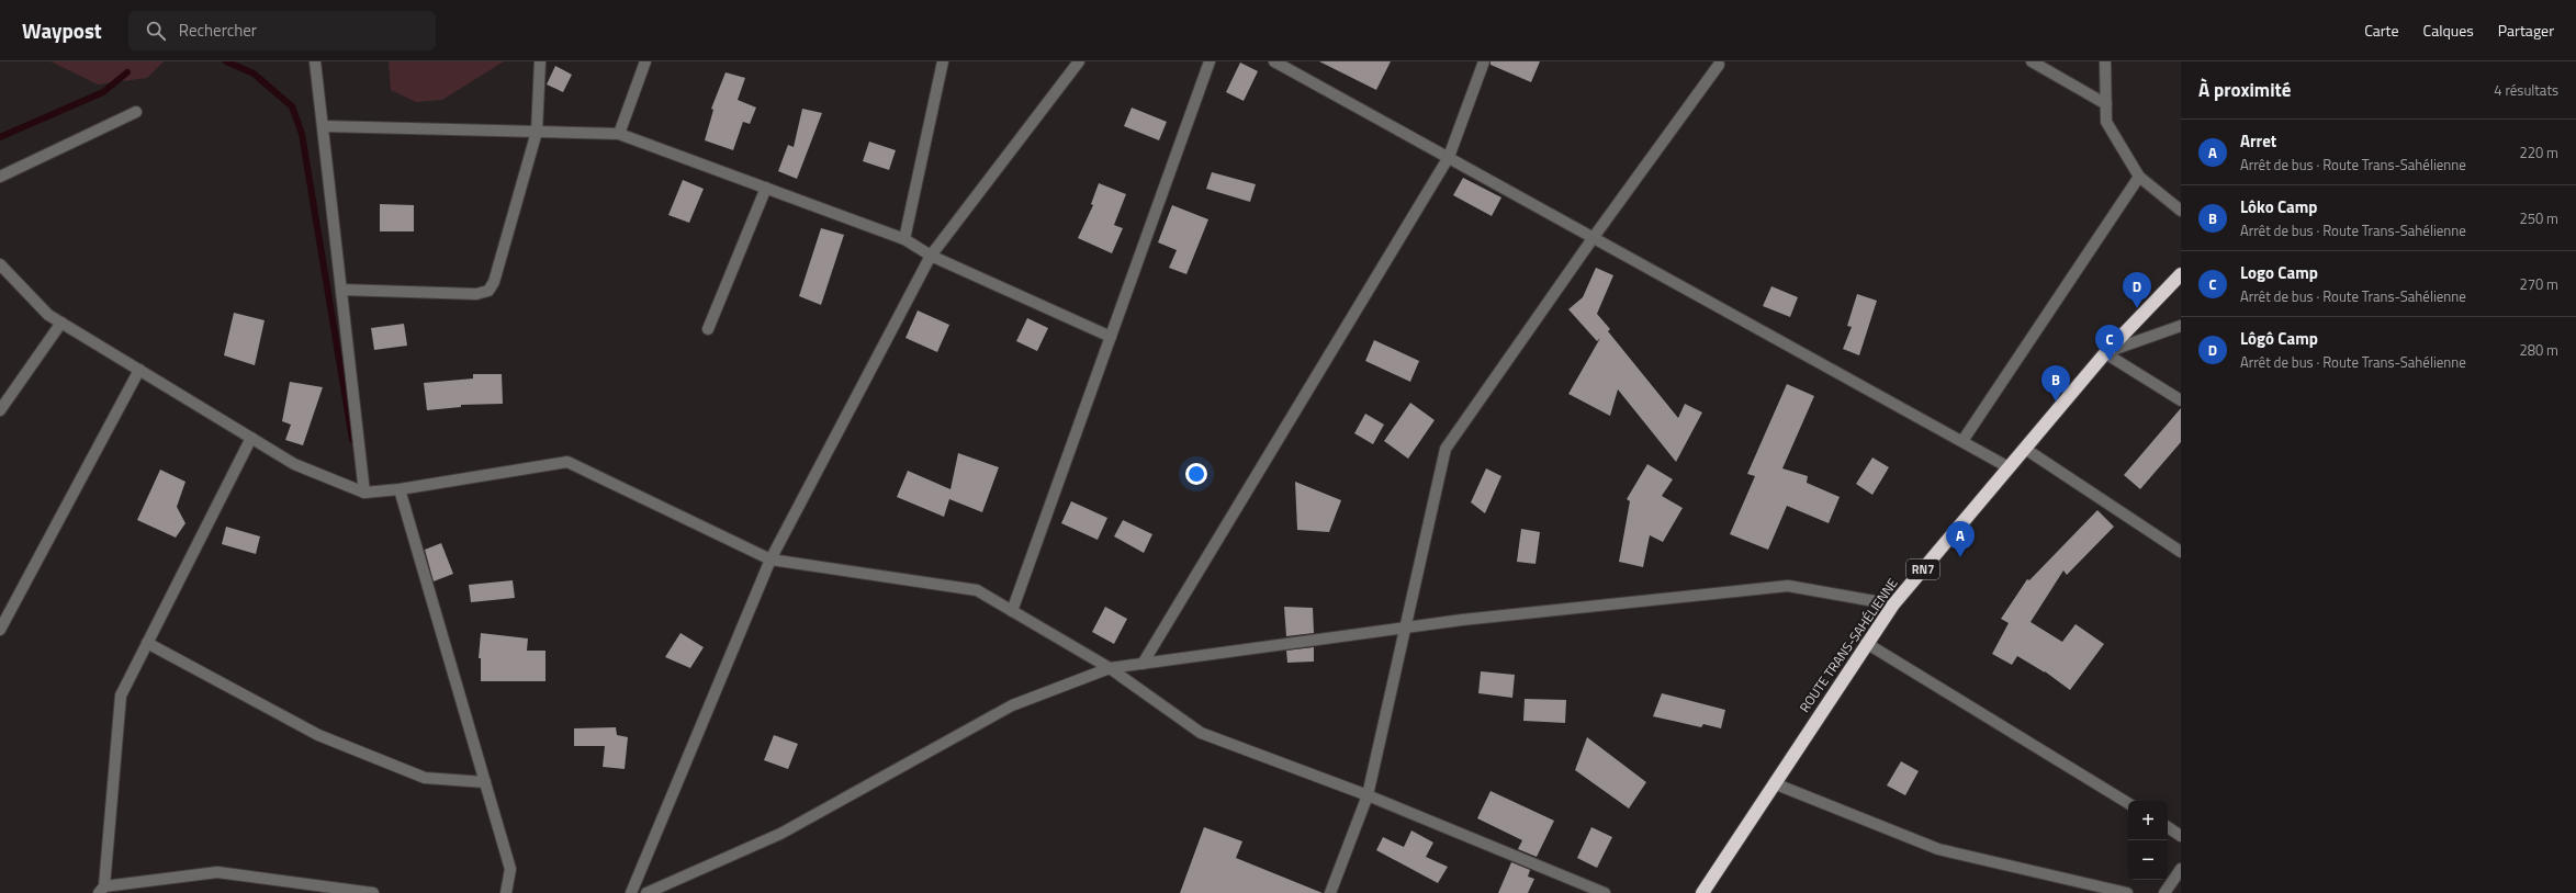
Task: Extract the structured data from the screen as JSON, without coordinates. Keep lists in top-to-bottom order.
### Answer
{
  "streets": {
    "highway": ["RN7", "ROUTE TRANS-SAHÉLIENNE"]
  },
  "page": {
    "header": "Waypost",
    "search": "Rechercher",
    "nav": ["Carte", "Calques", "Partager"],
    "heading": ["À proximité", "4 résultats"],
    "list": [
      {
        "mark": "A",
        "name": "Arret",
        "note": "Arrêt de bus · Route Trans-Sahélienne",
        "value": "220 m"
      },
      {
        "mark": "B",
        "name": "Lôko Camp",
        "note": "Arrêt de bus · Route Trans-Sahélienne",
        "value": "250 m"
      },
      {
        "mark": "C",
        "name": "Logo Camp",
        "note": "Arrêt de bus · Route Trans-Sahélienne",
        "value": "270 m"
      },
      {
        "mark": "D",
        "name": "Lôgô Camp",
        "note": "Arrêt de bus · Route Trans-Sahélienne",
        "value": "280 m"
      }
    ],
    "pins": [
      "D",
      "C",
      "B",
      "A"
    ],
    "map_buttons": ["+", "−"]
  }
}
